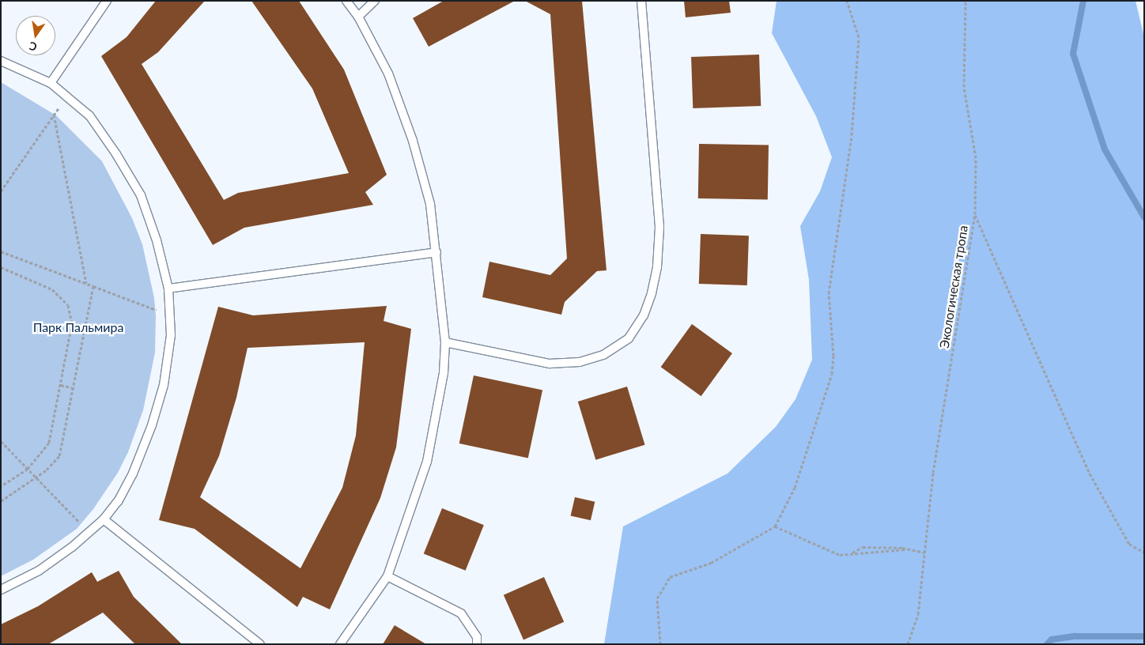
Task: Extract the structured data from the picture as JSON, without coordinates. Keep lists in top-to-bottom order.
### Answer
{
  "streets": {
    "path": ["Экологическая тропа"]
  },
  "parks": ["Парк Пальмира"],
  "north": "bottom"
}
